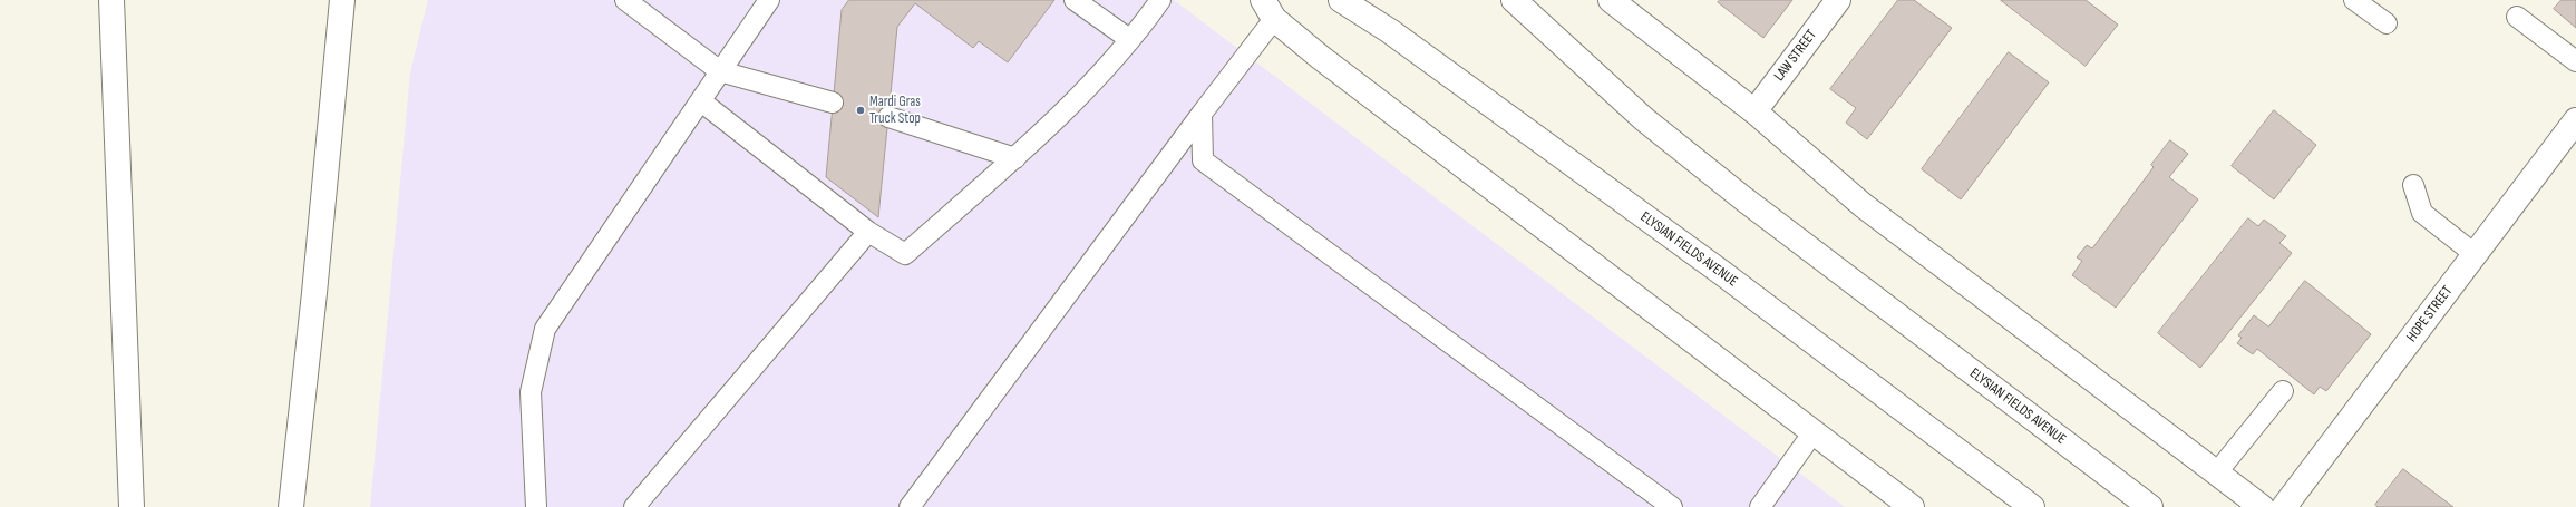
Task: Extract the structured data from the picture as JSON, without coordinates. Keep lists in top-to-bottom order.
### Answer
{
  "streets": {
    "main road": ["LAW STREET", "ELYSIAN FIELDS AVENUE", "HOPE STREET"]
  },
  "places": ["Mardi Gras Truck Stop"]
}
